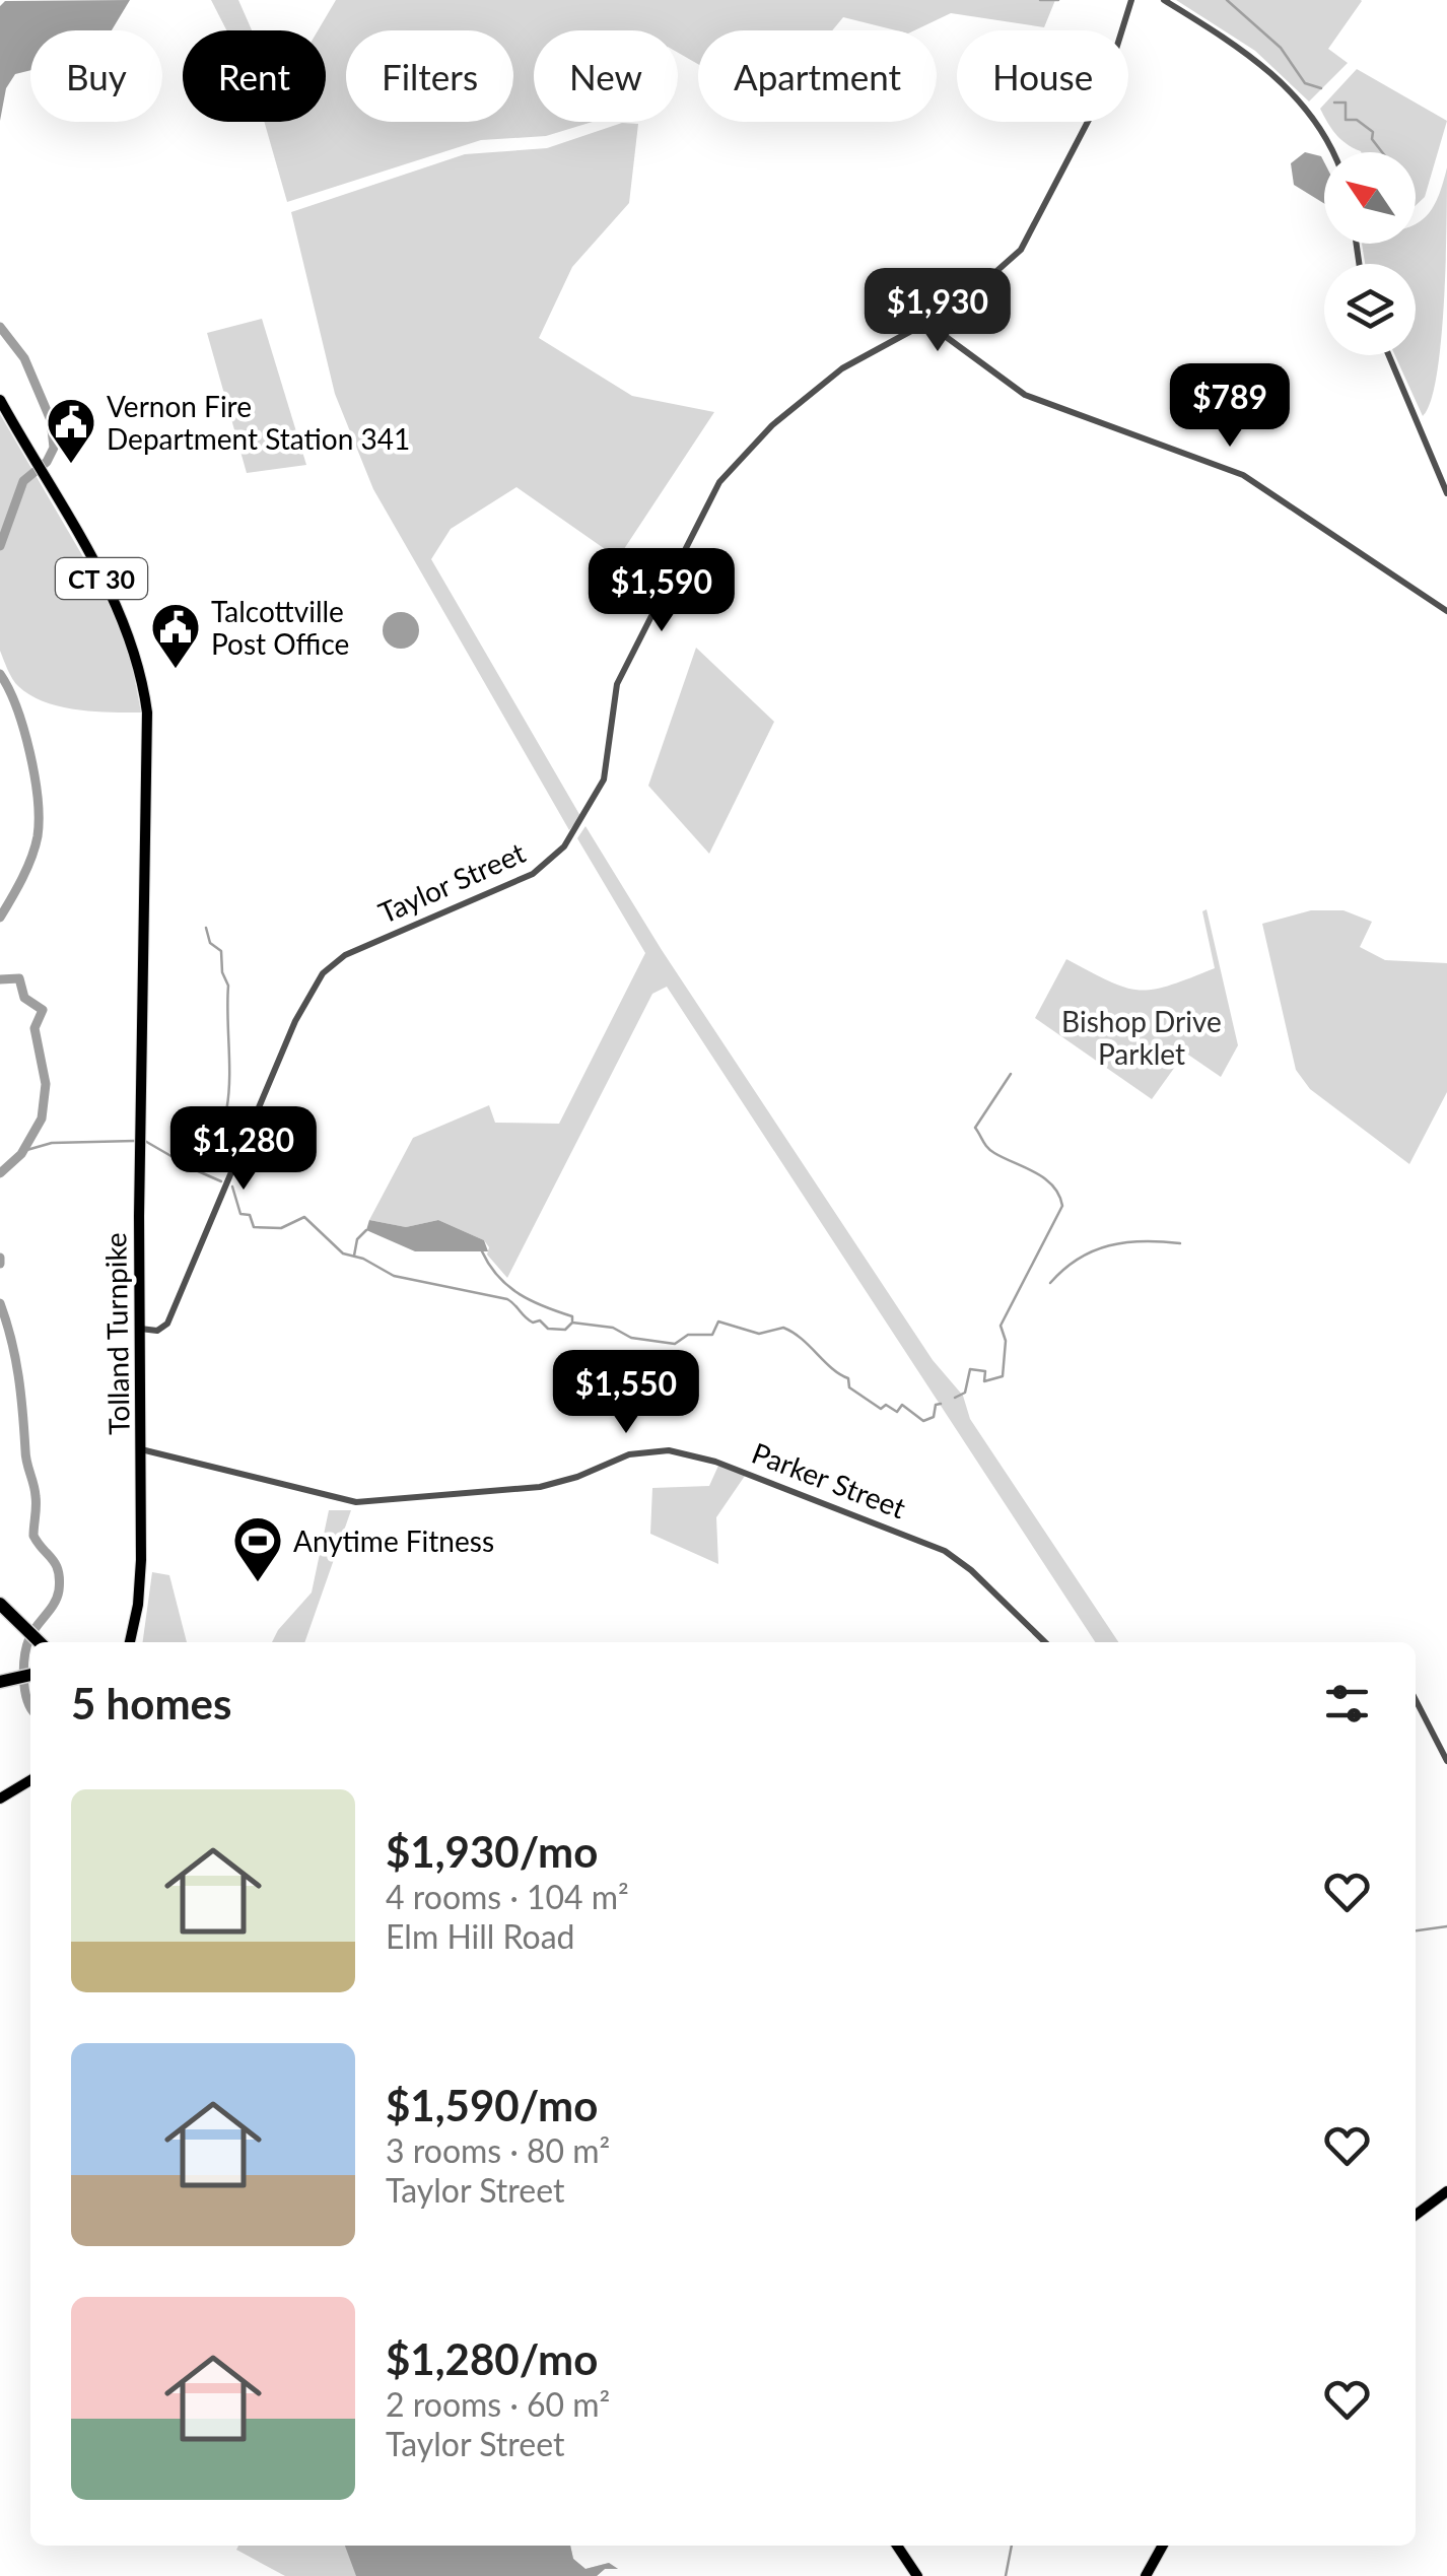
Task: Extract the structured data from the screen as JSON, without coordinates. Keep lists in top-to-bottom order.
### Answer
{
  "streets": {
    "main road": ["CT 30", "Tolland Turnpike"],
    "street": ["Taylor Street", "Parker Street"]
  },
  "crossings": [
    ["Taylor Street", "Tolland Turnpike"],
    ["Tolland Turnpike", "Parker Street"]
  ],
  "parks": ["Bishop Drive Parklet"],
  "places": {
    "public building": ["Vernon Fire Department Station 341", "Talcottville Post Office"],
    "sports": ["Anytime Fitness"]
  },
  "north": "top left",
  "page": {
    "chip": [
      "Buy",
      "Rent",
      "Filters",
      "New",
      "Apartment",
      "House"
    ],
    "price": [
      "$1,930",
      "$789",
      "$1,590",
      "$1,280",
      "$1,550"
    ],
    "heading": "5 homes",
    "list": [
      {
        "name": "$1,930/mo",
        "note": "4 rooms · 104 m² · Elm Hill Road"
      },
      {
        "name": "$1,590/mo",
        "note": "3 rooms · 80 m² · Taylor Street"
      },
      {
        "name": "$1,280/mo",
        "note": "2 rooms · 60 m² · Taylor Street"
      }
    ]
  }
}
